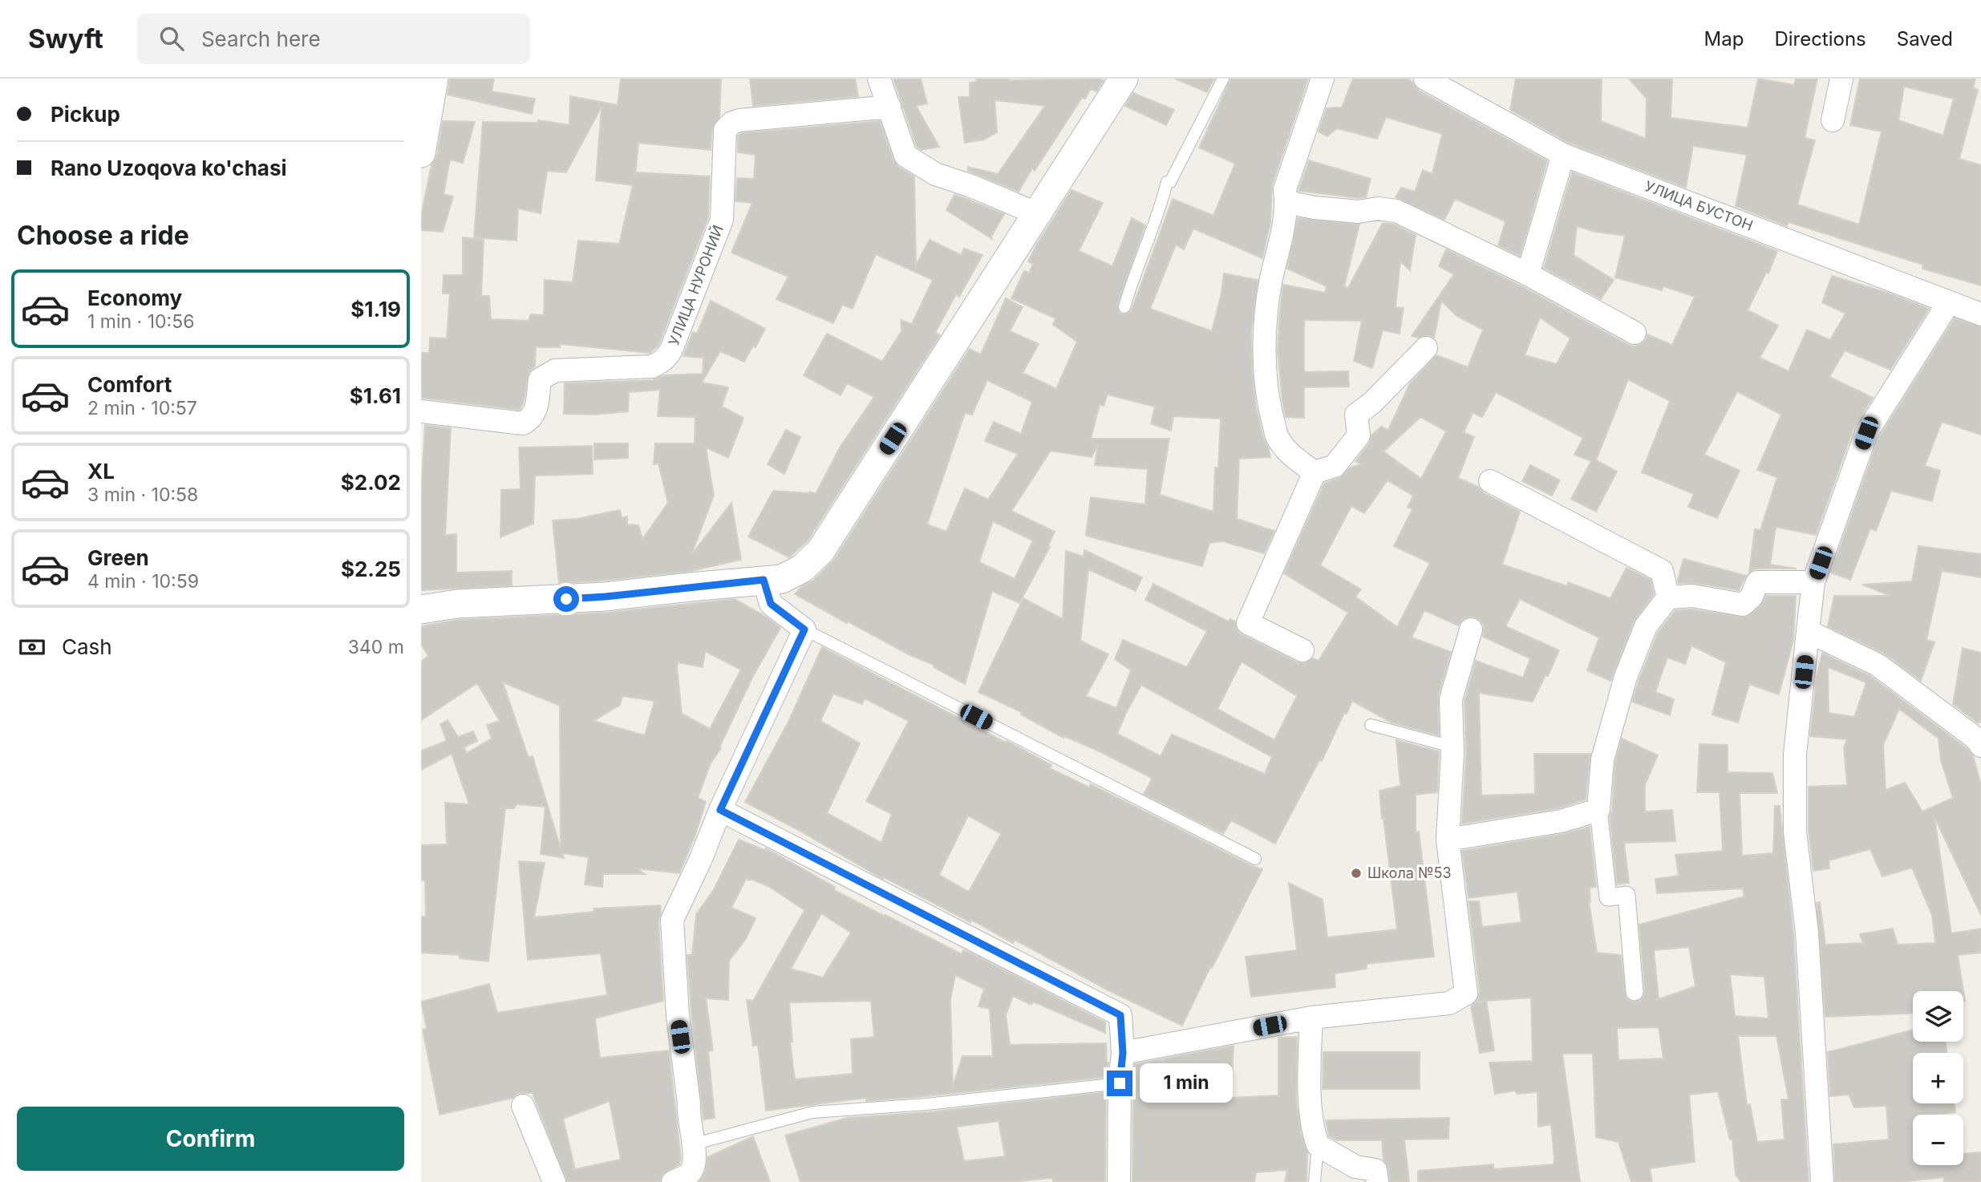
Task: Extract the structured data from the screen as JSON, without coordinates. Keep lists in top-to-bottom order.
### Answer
{
  "streets": {
    "street": ["УЛИЦА БУСТОН", "УЛИЦА НУРОНИЙ"]
  },
  "places": ["Школа №53"],
  "page": {
    "header": "Swyft",
    "search": "Search here",
    "nav": ["Map", "Directions", "Saved"],
    "banner": ["Pickup", "Rano Uzoqova ko'chasi"],
    "heading": "Choose a ride",
    "list": [
      {
        "name": "Economy",
        "note": "1 min · 10:56",
        "value": "$1.19"
      },
      {
        "name": "Comfort",
        "note": "2 min · 10:57",
        "value": "$1.61"
      },
      {
        "name": "XL",
        "note": "3 min · 10:58",
        "value": "$2.02"
      },
      {
        "name": "Green",
        "note": "4 min · 10:59",
        "value": "$2.25"
      }
    ],
    "pay": ["Cash", "340 m"],
    "map_buttons": ["+", "−"],
    "bubble": "1 min",
    "buttons": "Confirm"
  }
}
